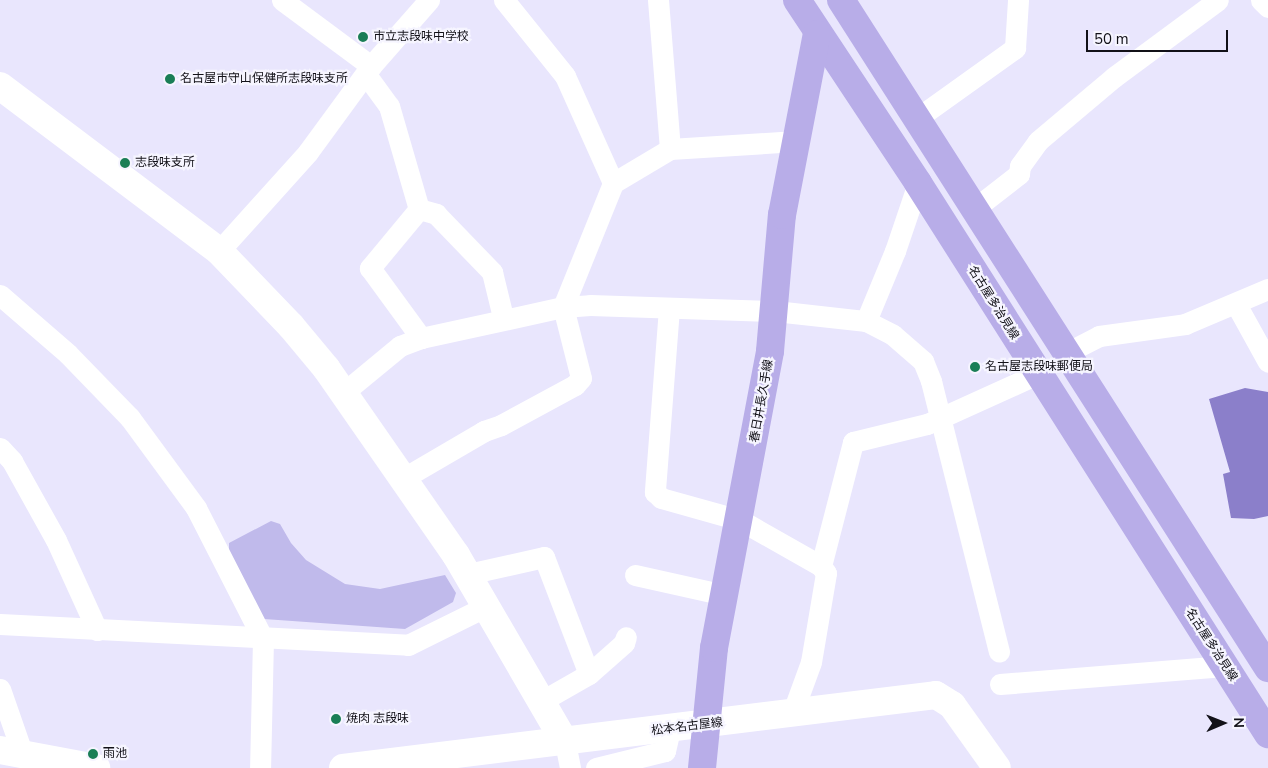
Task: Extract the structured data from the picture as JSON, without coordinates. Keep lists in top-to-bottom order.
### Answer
{
  "streets": {
    "main road": ["名古屋多治見線", "春日井長久手線"],
    "street": ["松本名古屋線"]
  },
  "crossings": [
    ["名古屋多治見線", "春日井長久手線"],
    ["春日井長久手線", "松本名古屋線"]
  ],
  "places": [
    "市立志段味中学校",
    "名古屋市守山保健所志段味支所",
    "志段味支所",
    "名古屋志段味郵便局",
    "焼肉 志段味",
    "雨池"
  ],
  "scale_bar": "50 m",
  "north": "right"
}
